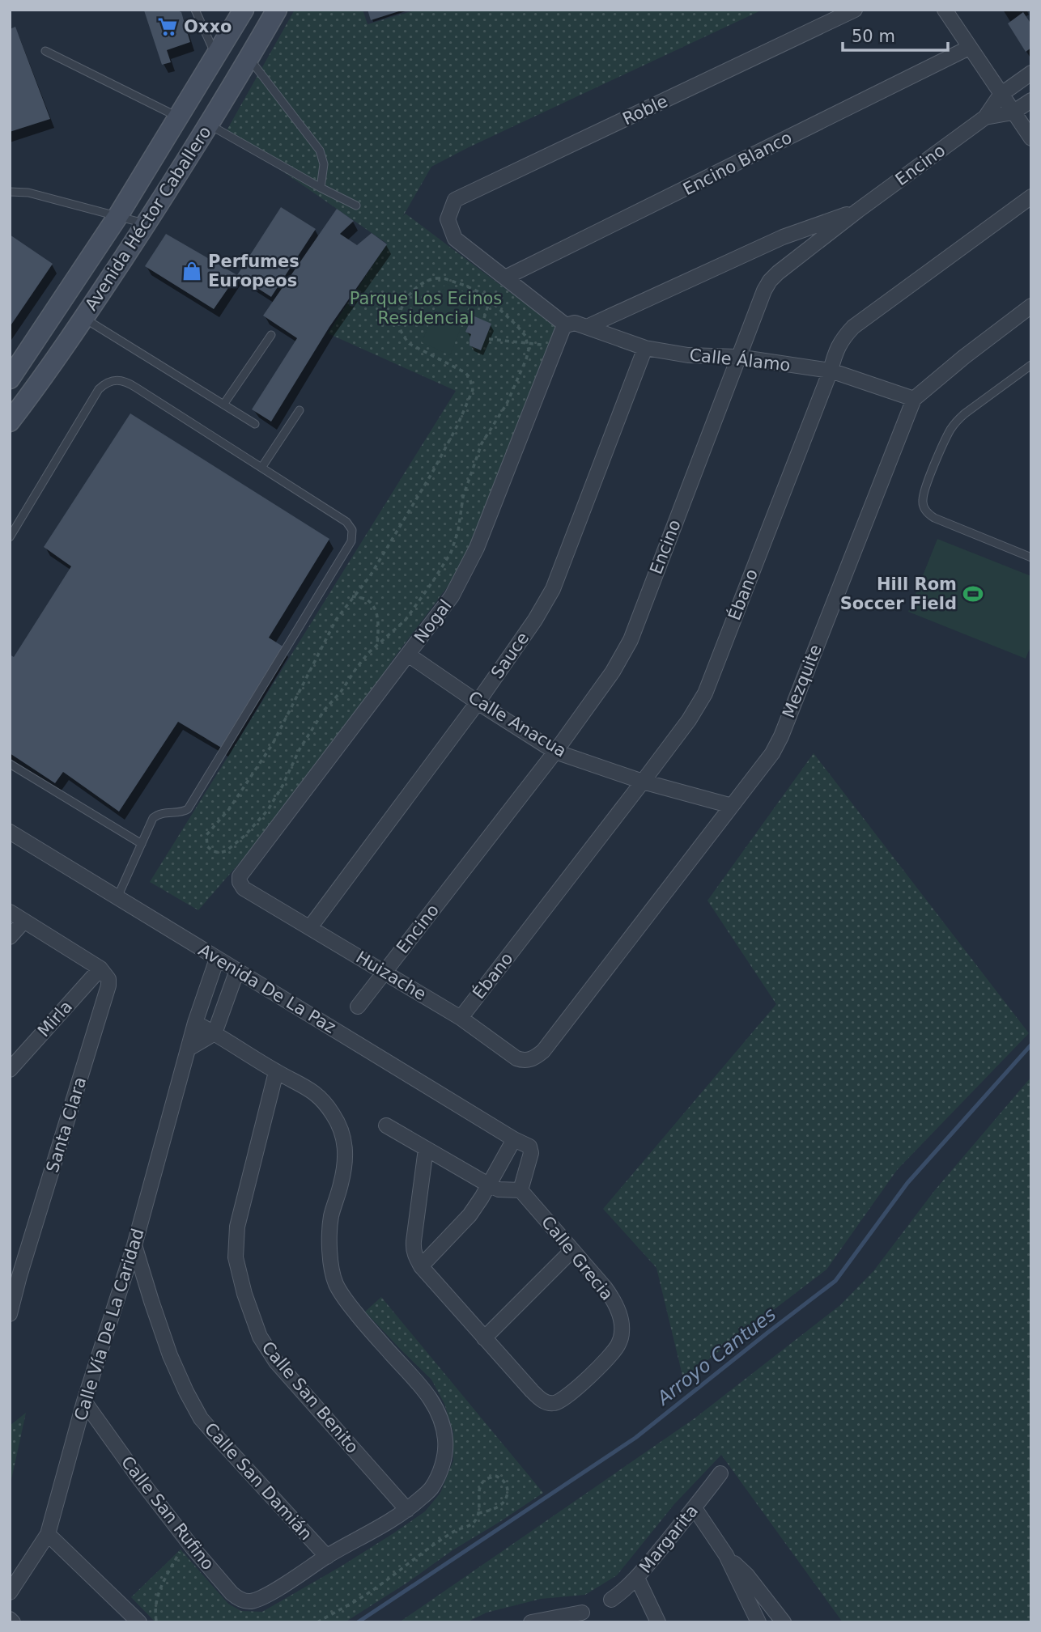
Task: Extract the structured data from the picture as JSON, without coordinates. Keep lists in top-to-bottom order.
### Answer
{
  "streets": {
    "main road": ["Avenida Héctor Caballero"],
    "street": [
      "Roble",
      "Encino Blanco",
      "Encino",
      "Calle Álamo",
      "Ébano",
      "Nogal",
      "Sauce",
      "Mezquite",
      "Calle Anacua",
      "Huizache",
      "Avenida De La Paz",
      "Mirla",
      "Santa Clara",
      "Calle Grecia",
      "Calle Vía De La Caridad",
      "Calle San Benito",
      "Calle San Damián",
      "Calle San Rufino",
      "Margarita"
    ]
  },
  "crossings": [
    ["Roble", "Encino Blanco"],
    ["Encino", "Calle Álamo"],
    ["Encino", "Calle Anacua"],
    ["Encino", "Huizache"],
    ["Calle Álamo", "Ébano"],
    ["Calle Álamo", "Nogal"],
    ["Calle Álamo", "Sauce"],
    ["Calle Álamo", "Mezquite"],
    ["Ébano", "Calle Anacua"],
    ["Ébano", "Huizache"],
    ["Nogal", "Calle Anacua"],
    ["Nogal", "Huizache"],
    ["Sauce", "Calle Anacua"],
    ["Sauce", "Huizache"],
    ["Mezquite", "Calle Anacua"],
    ["Mezquite", "Huizache"],
    ["Avenida De La Paz", "Calle Vía De La Caridad"],
    ["Mirla", "Santa Clara"],
    ["Calle Vía De La Caridad", "Calle San Damián"],
    ["Calle Vía De La Caridad", "Calle San Rufino"],
    ["Calle San Damián", "Calle San Rufino"]
  ],
  "water": ["Arroyo Cantues"],
  "parks": ["Parque Los Ecinos Residencial"],
  "places": {
    "supermarket": ["Oxxo"],
    "shop": ["Perfumes Europeos"],
    "sports": ["Hill Rom Soccer Field"]
  },
  "scale_bar": "50 m"
}
